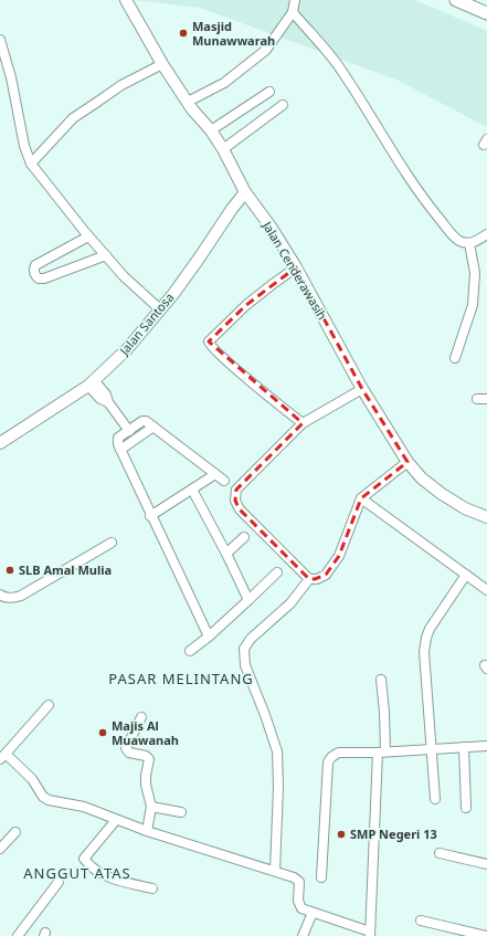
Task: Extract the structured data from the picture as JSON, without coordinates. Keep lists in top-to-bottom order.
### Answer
{
  "streets": {
    "street": ["Jalan Cenderawasih", "Jalan Santosa"]
  },
  "crossings": [
    ["Jalan Cenderawasih", "Jalan Santosa"]
  ],
  "districts": ["PASAR MELINTANG", "ANGGUT ATAS"],
  "places": [
    "Masjid Munawwarah",
    "SLB Amal Mulia",
    "Majis Al Muawanah",
    "SMP Negeri 13"
  ]
}
